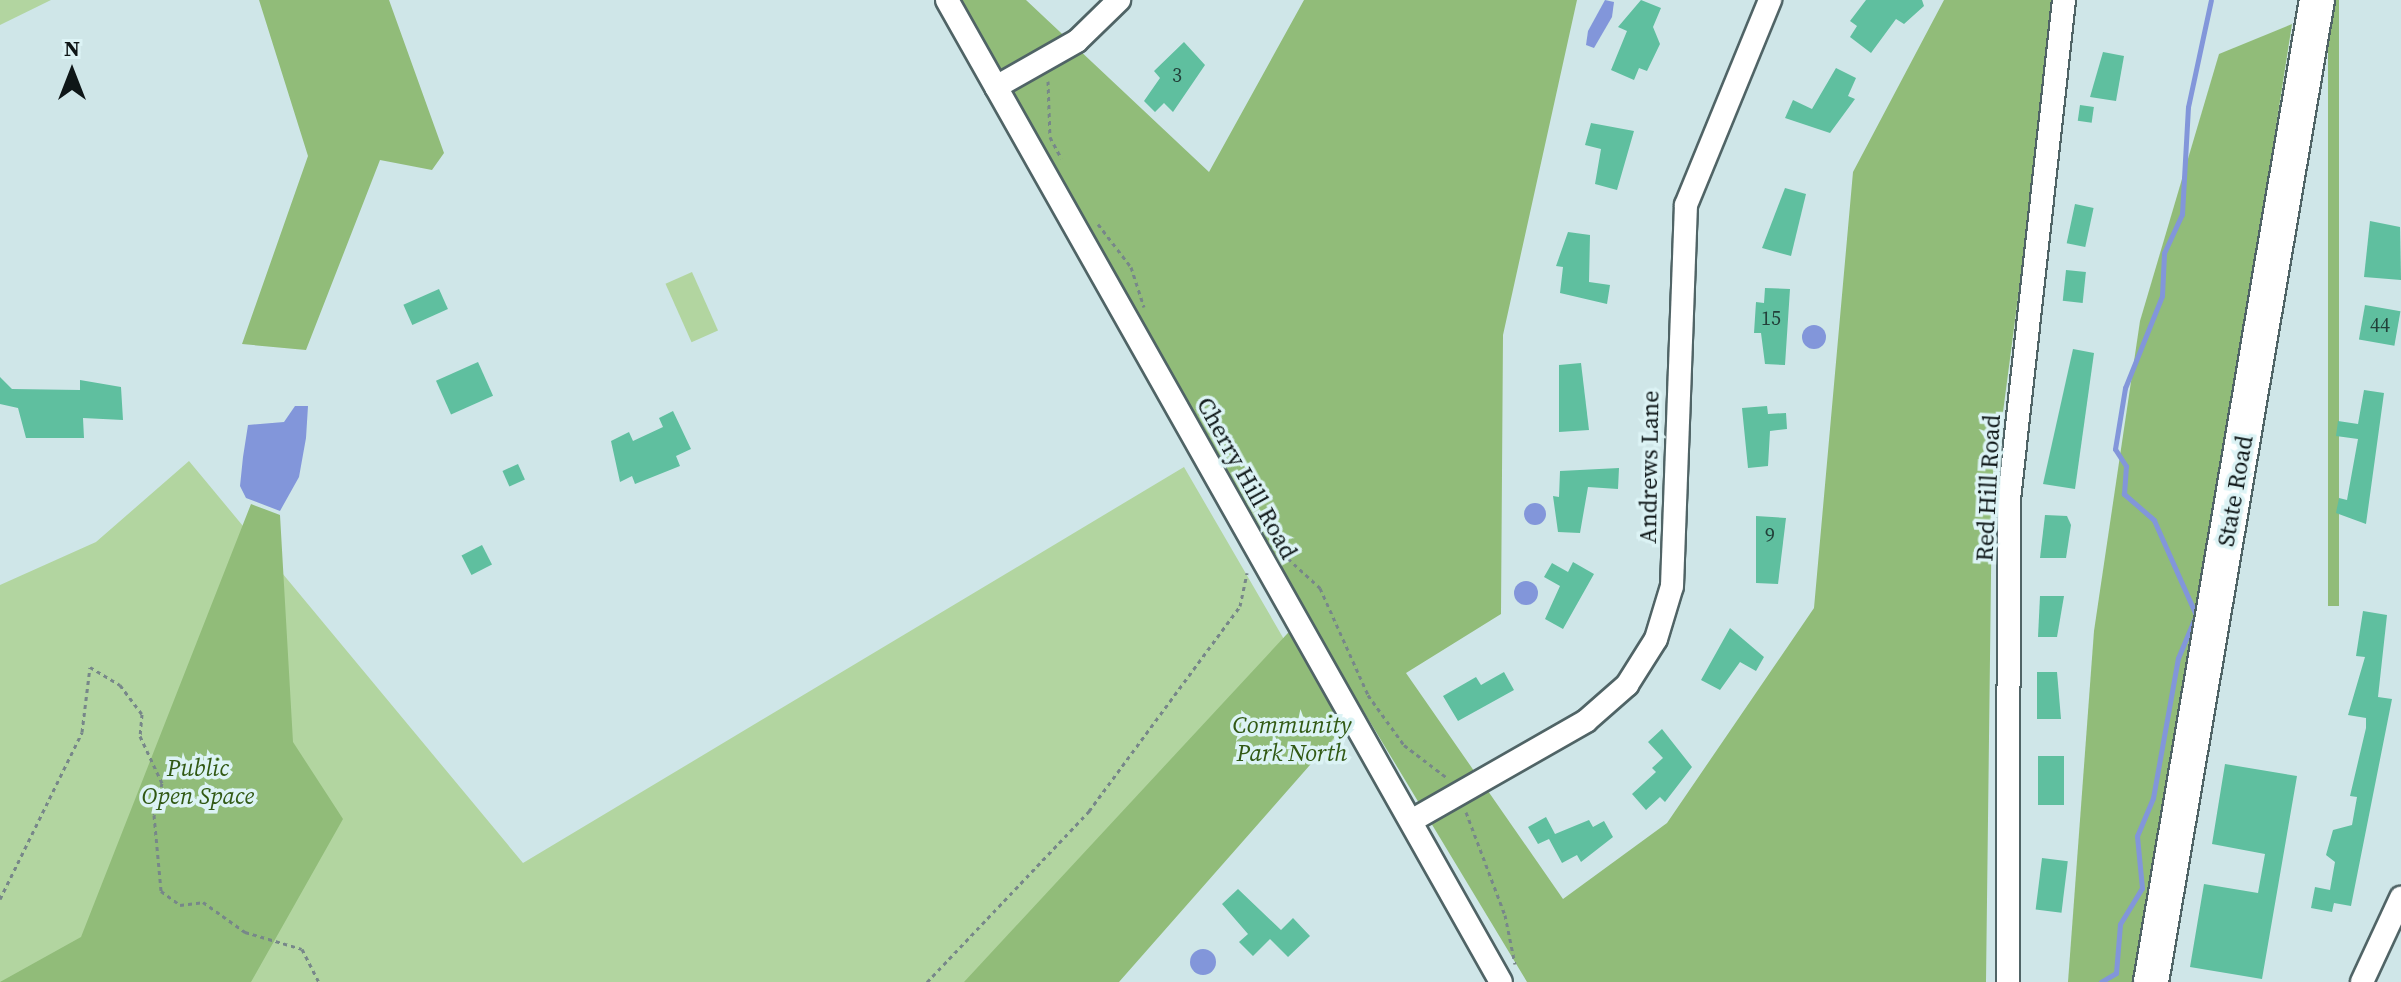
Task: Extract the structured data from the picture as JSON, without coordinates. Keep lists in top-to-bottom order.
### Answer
{
  "streets": {
    "highway": ["State Road"],
    "street": ["Andrews Lane", "Cherry Hill Road", "Red Hill Road"]
  },
  "crossings": [
    ["Andrews Lane", "Cherry Hill Road"]
  ],
  "parks": ["Community Park North", "Public Open Space"],
  "house_numbers": [
    "3",
    "15",
    "44",
    "9"
  ],
  "north": "top"
}
